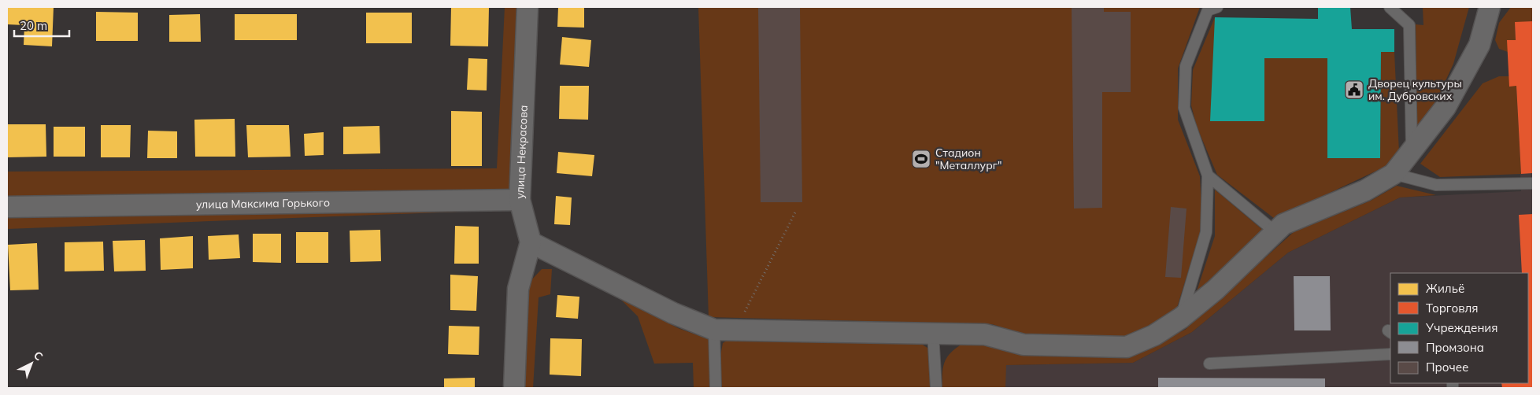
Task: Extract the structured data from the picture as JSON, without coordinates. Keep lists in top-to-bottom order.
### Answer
{
  "streets": {
    "street": ["улица Некрасова", "улица Максима Горького"]
  },
  "crossings": [
    ["улица Некрасова", "улица Максима Горького"]
  ],
  "places": {
    "public building": ["Дворец культуры им. Дубровских"],
    "sports": ["Стадион \"Металлург\""]
  },
  "legend": [
    "Жильё",
    "Торговля",
    "Учреждения",
    "Промзона",
    "Прочее"
  ],
  "scale_bar": "20 m",
  "north": "top right"
}
